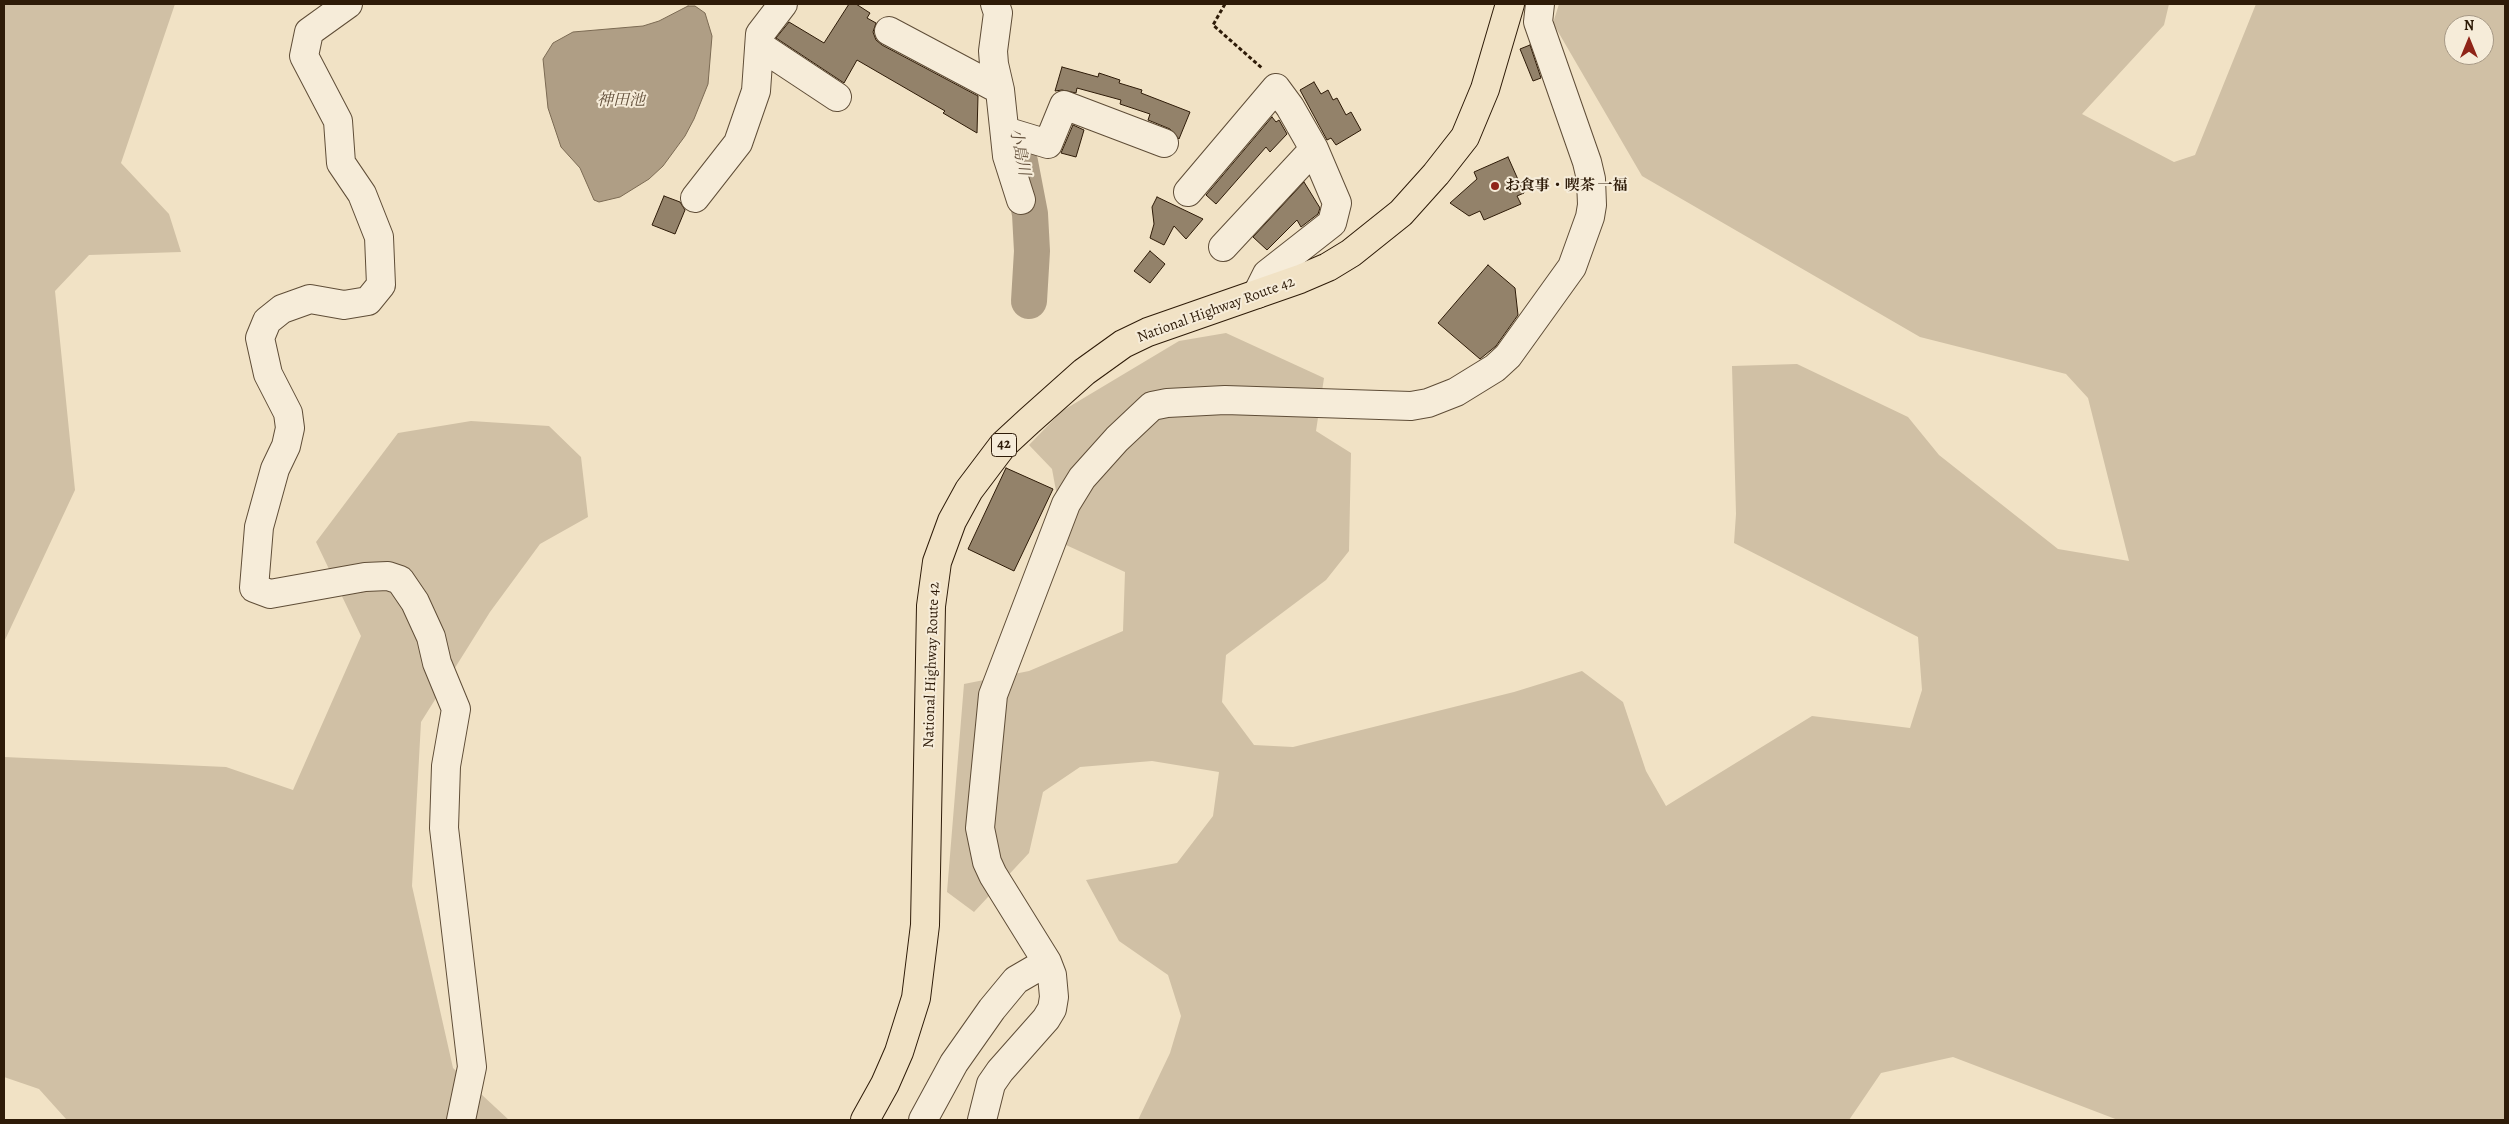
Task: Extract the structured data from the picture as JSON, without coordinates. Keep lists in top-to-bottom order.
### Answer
{
  "streets": {
    "highway": ["National Highway Route 42", "42"]
  },
  "water": ["神田池", "小島川"],
  "places": ["お食事・喫茶 一福"],
  "north": "top"
}
